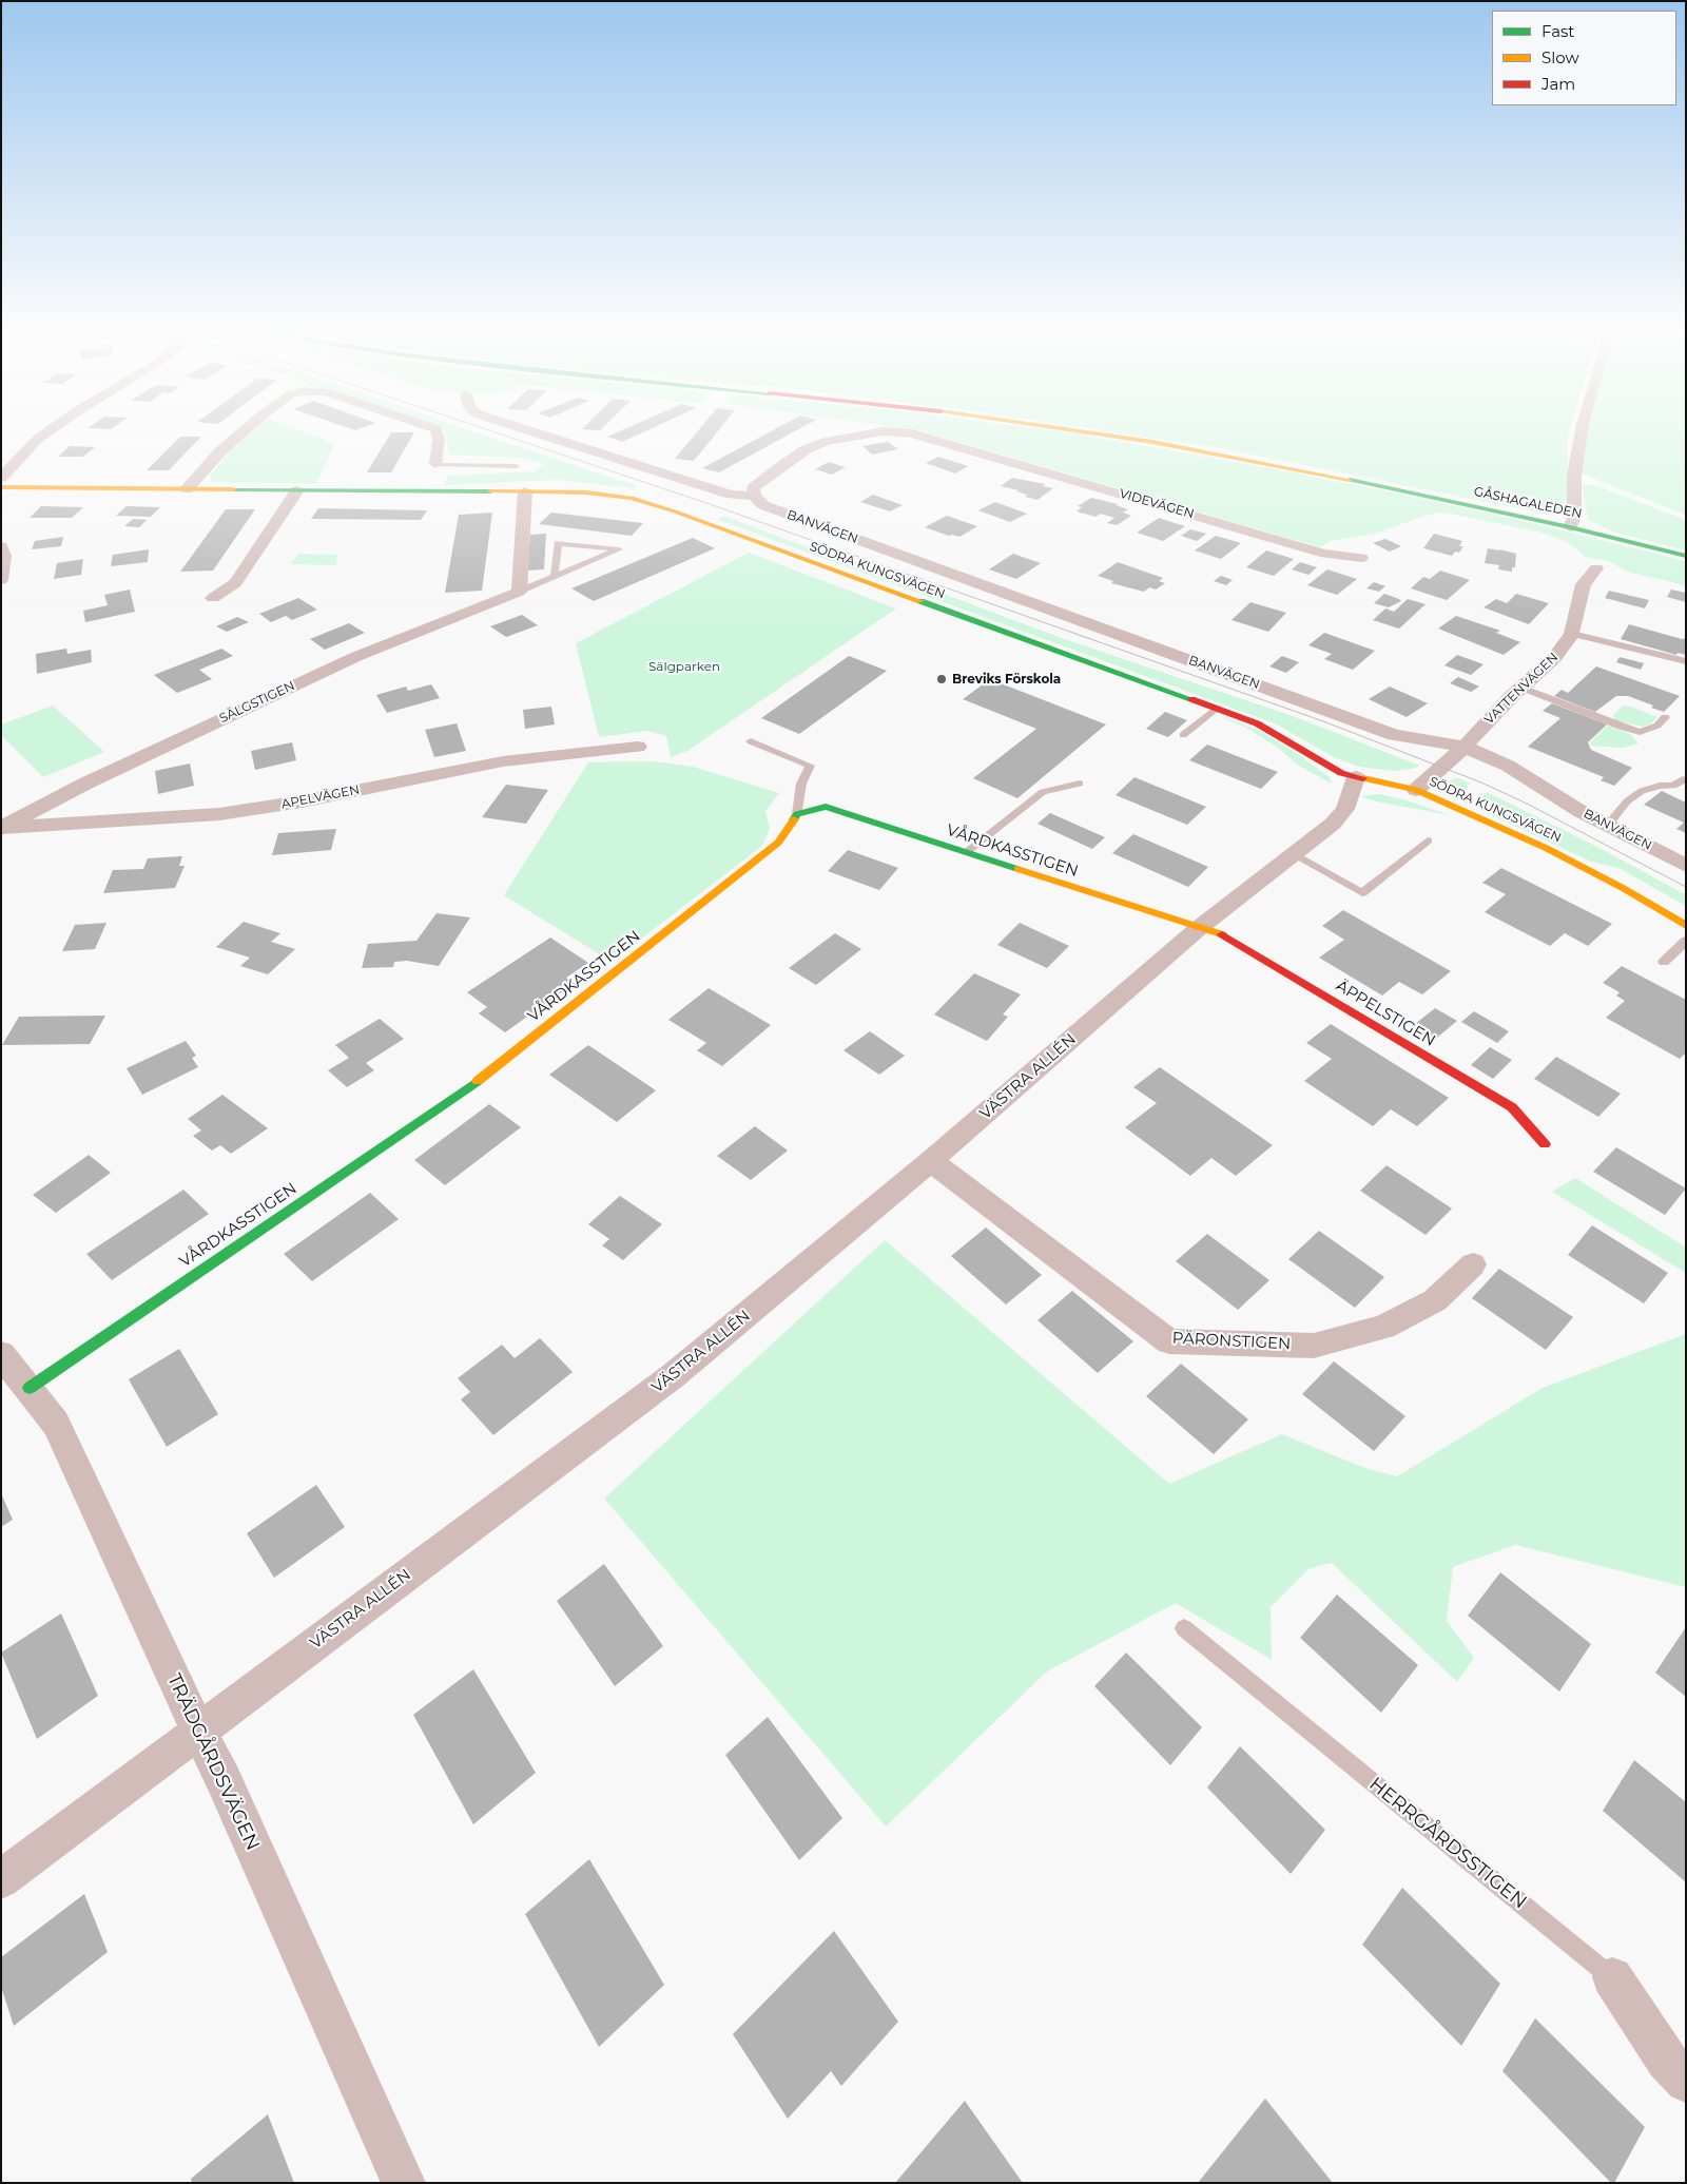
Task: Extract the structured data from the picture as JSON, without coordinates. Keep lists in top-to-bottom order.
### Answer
{
  "streets": {
    "street": [
      "GÅSHAGALEDEN",
      "VIDEVÄGEN",
      "BANVÄGEN",
      "SÖDRA KUNGSVÄGEN",
      "VATTENVÄGEN",
      "SÄLGSTIGEN",
      "APELVÄGEN",
      "VÅRDKASSTIGEN",
      "ÄPPELSTIGEN",
      "VÄSTRA ALLÉN",
      "PÄRONSTIGEN",
      "TRÄDGÅRDSVÄGEN",
      "HERRGÅRDSSTIGEN"
    ]
  },
  "crossings": [
    ["VIDEVÄGEN", "BANVÄGEN"],
    ["BANVÄGEN", "VATTENVÄGEN"],
    ["SÖDRA KUNGSVÄGEN", "VATTENVÄGEN"],
    ["SÖDRA KUNGSVÄGEN", "VÄSTRA ALLÉN"],
    ["SÄLGSTIGEN", "APELVÄGEN"],
    ["VÅRDKASSTIGEN", "ÄPPELSTIGEN"],
    ["VÅRDKASSTIGEN", "VÄSTRA ALLÉN"],
    ["VÅRDKASSTIGEN", "TRÄDGÅRDSVÄGEN"],
    ["ÄPPELSTIGEN", "VÄSTRA ALLÉN"],
    ["VÄSTRA ALLÉN", "PÄRONSTIGEN"],
    ["VÄSTRA ALLÉN", "TRÄDGÅRDSVÄGEN"]
  ],
  "parks": ["Sälgparken"],
  "places": ["Breviks Förskola"],
  "legend": ["Fast", "Slow", "Jam"]
}
